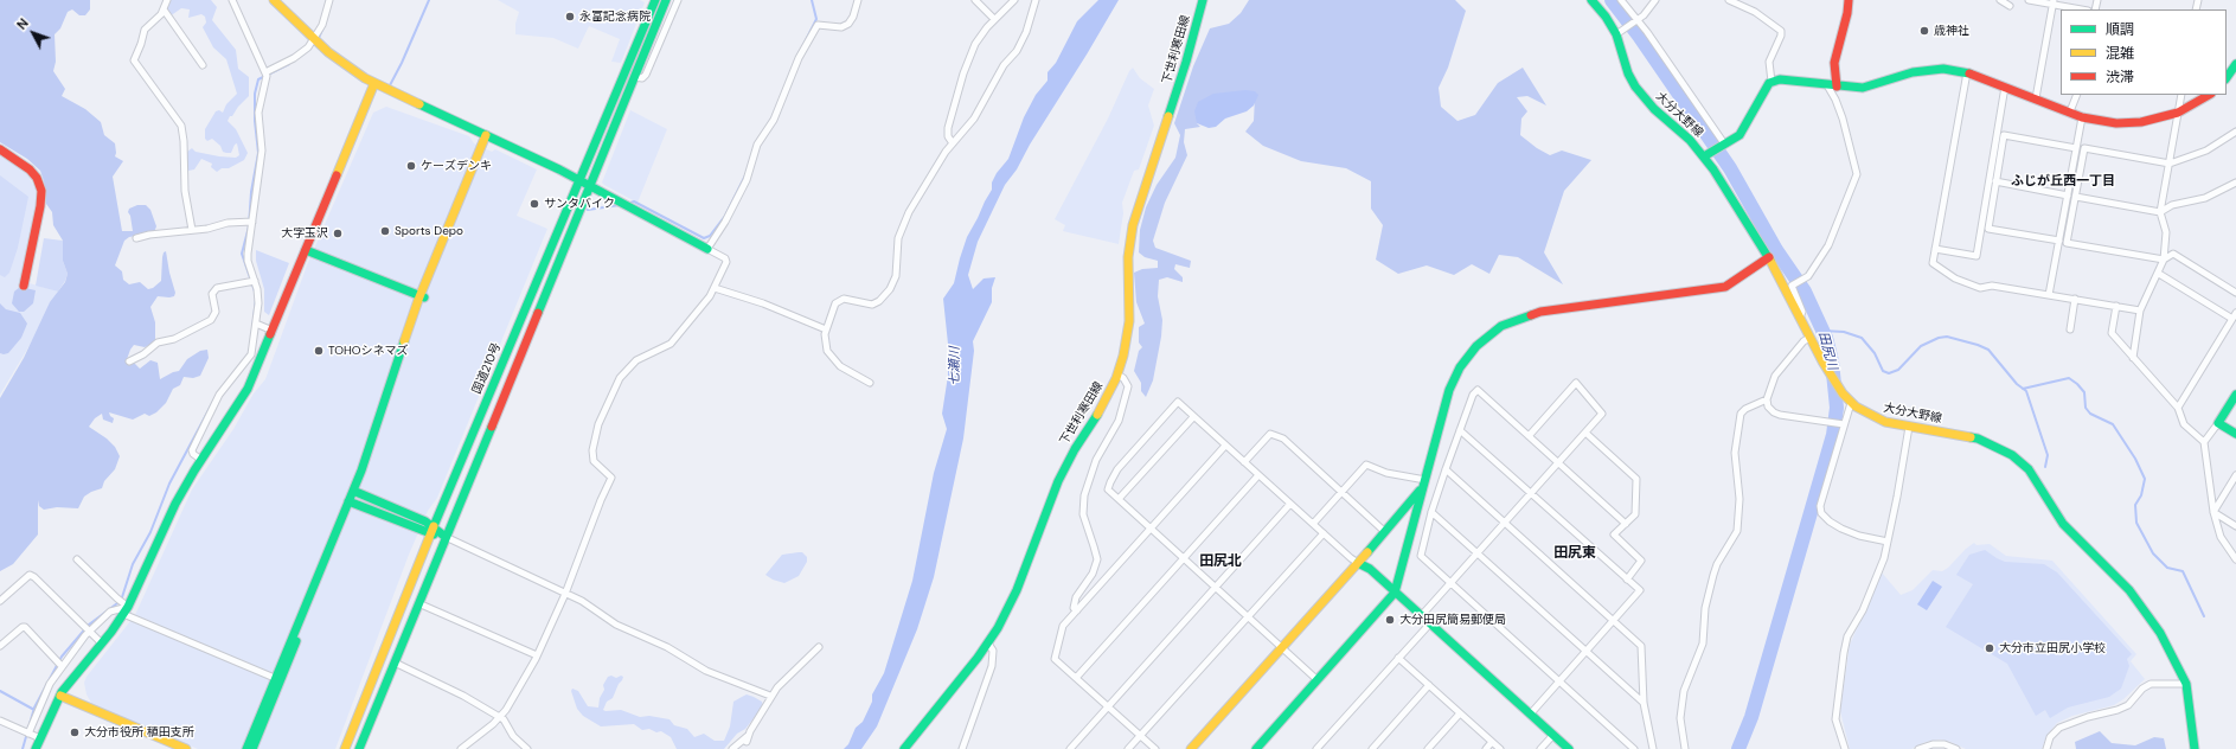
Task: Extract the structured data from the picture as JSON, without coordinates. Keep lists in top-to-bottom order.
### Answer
{
  "streets": {
    "main road": ["下世利寒田線", "大分大野線", "国道210号"]
  },
  "districts": ["ふじが丘西一丁目", "田尻東", "田尻北"],
  "water": ["田尻川", "七瀬川"],
  "places": [
    "永富記念病院",
    "歳神社",
    "ケーズデンキ",
    "サンタバイク",
    "Sports Depo",
    "大字玉沢",
    "TOHOシネマズ",
    "大分田尻簡易郵便局",
    "大分市立田尻小学校",
    "大分市役所 稙田支所"
  ],
  "legend": ["順調", "混雑", "渋滞"],
  "north": "top left"
}
